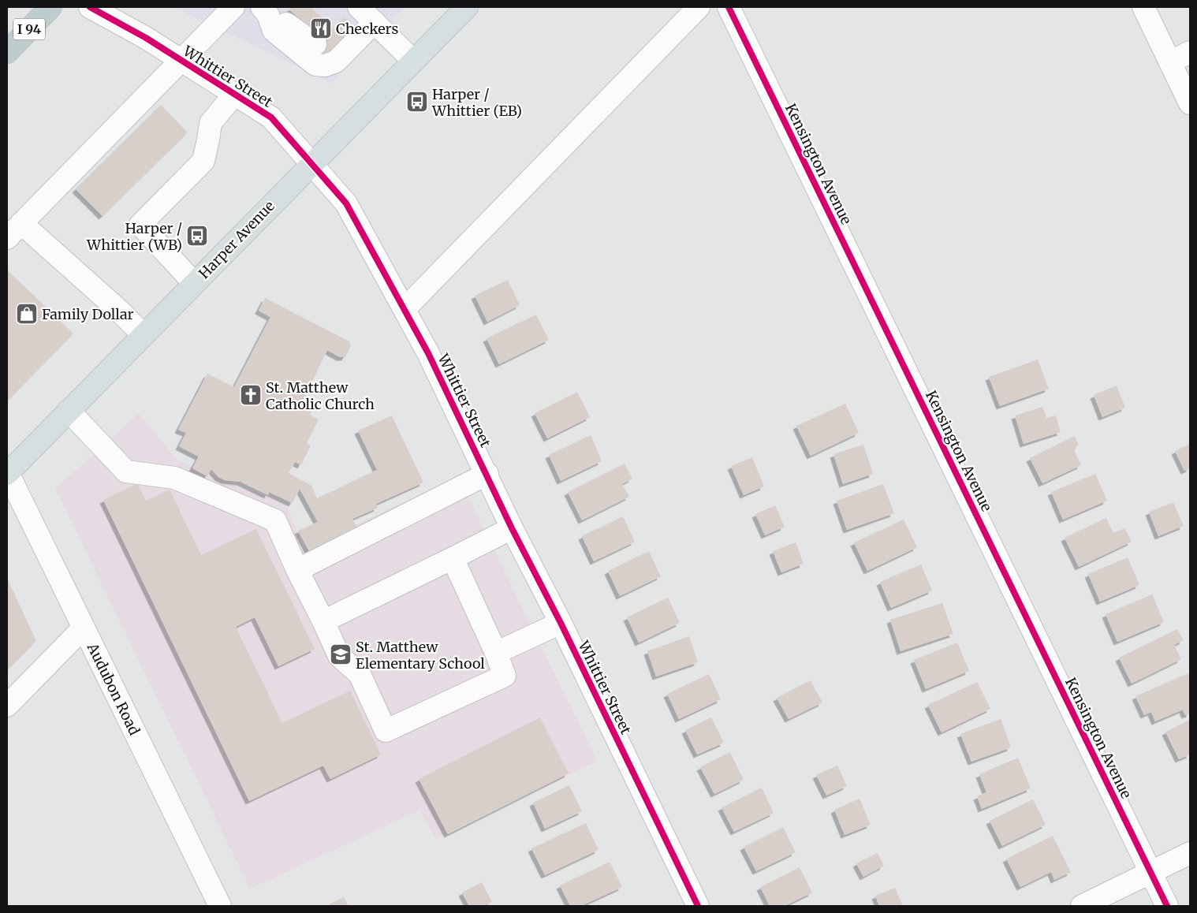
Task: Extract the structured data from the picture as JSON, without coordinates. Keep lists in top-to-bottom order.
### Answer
{
  "streets": {
    "highway": ["I 94"],
    "main road": ["Harper Avenue"],
    "street": ["Whittier Street", "Kensington Avenue", "Audubon Road"]
  },
  "crossings": [
    ["Whittier Street", "Harper Avenue"],
    ["Harper Avenue", "Audubon Road"]
  ],
  "places": {
    "restaurant": ["Checkers"],
    "bus stop": ["Harper / Whittier (EB)", "Harper / Whittier (WB)"],
    "shop": ["Family Dollar"],
    "church": ["St. Matthew Catholic Church"],
    "school or university": ["St. Matthew Elementary School"]
  }
}
